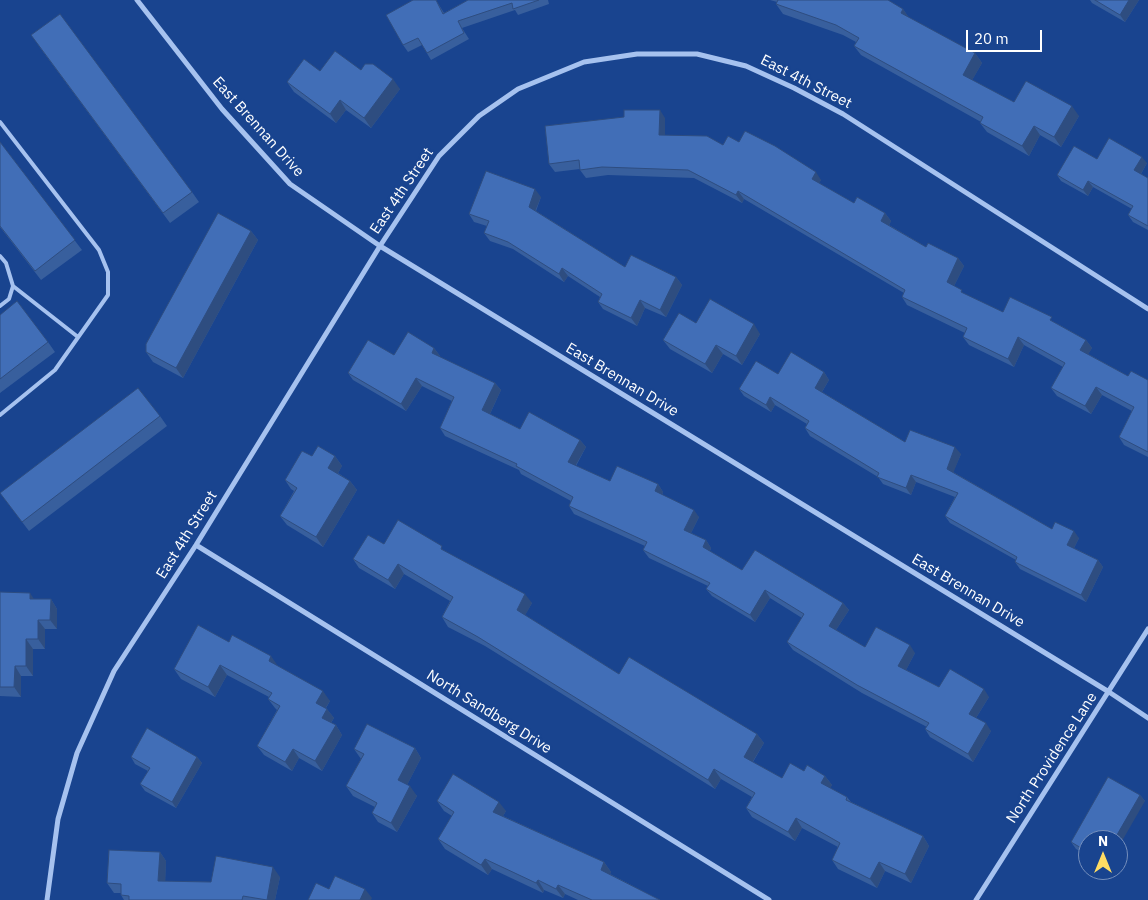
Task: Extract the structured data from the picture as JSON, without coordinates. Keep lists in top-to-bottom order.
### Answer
{
  "streets": {
    "street": [
      "East 4th Street",
      "East Brennan Drive",
      "North Sandberg Drive",
      "North Providence Lane"
    ]
  },
  "crossings": [
    ["East 4th Street", "East Brennan Drive"],
    ["East 4th Street", "North Sandberg Drive"],
    ["East Brennan Drive", "North Providence Lane"]
  ],
  "scale_bar": "20 m",
  "north": "top"
}
